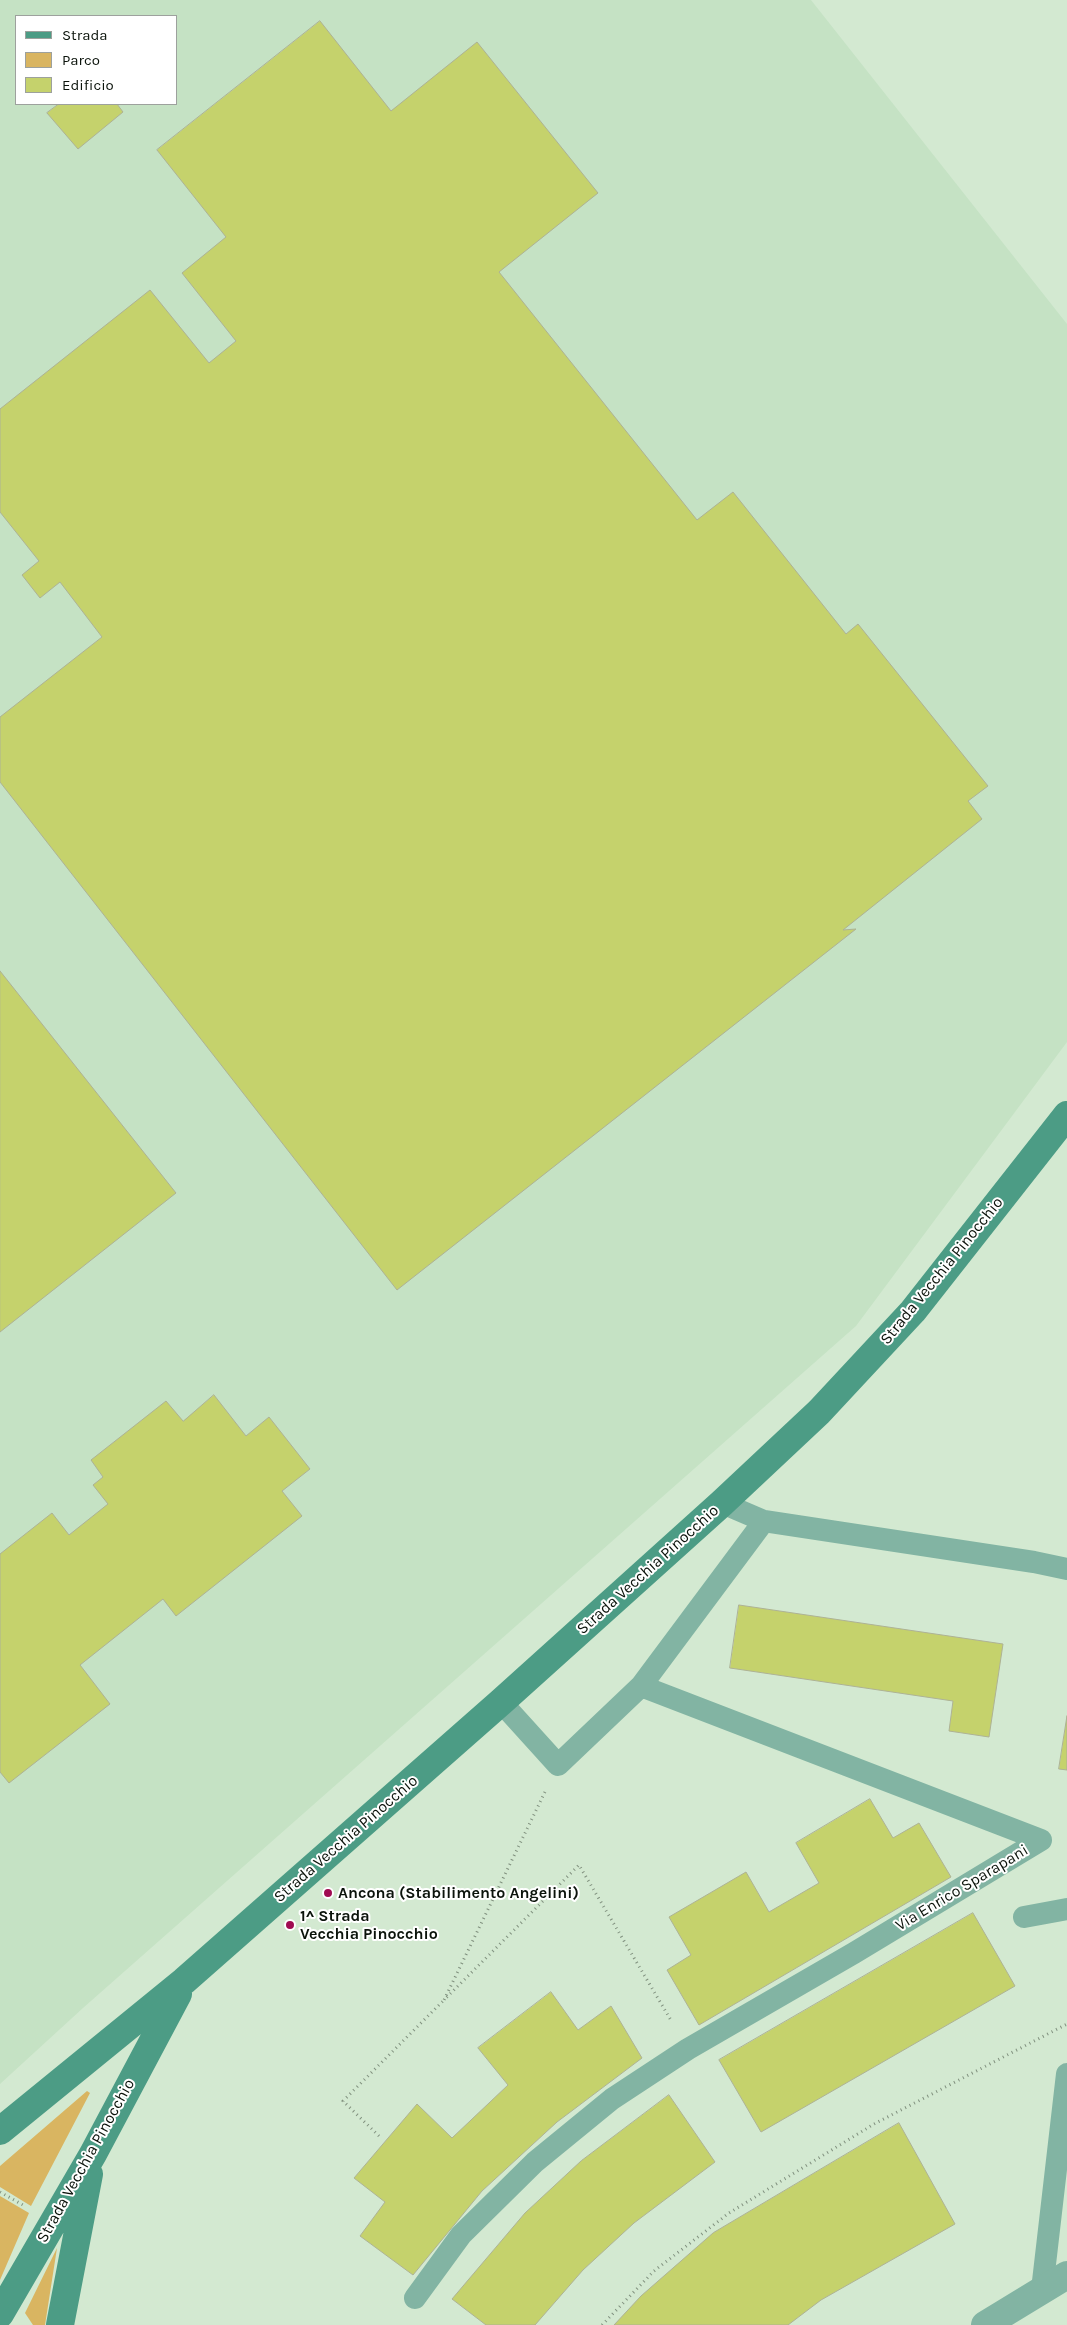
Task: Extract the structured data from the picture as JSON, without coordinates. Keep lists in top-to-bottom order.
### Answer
{
  "streets": {
    "street": ["Strada Vecchia Pinocchio"],
    "lane": ["Via Enrico Sparapani"]
  },
  "places": ["Ancona (Stabilimento Angelini)", "1^ Strada Vecchia Pinocchio"],
  "legend": ["Strada", "Parco", "Edificio"]
}
